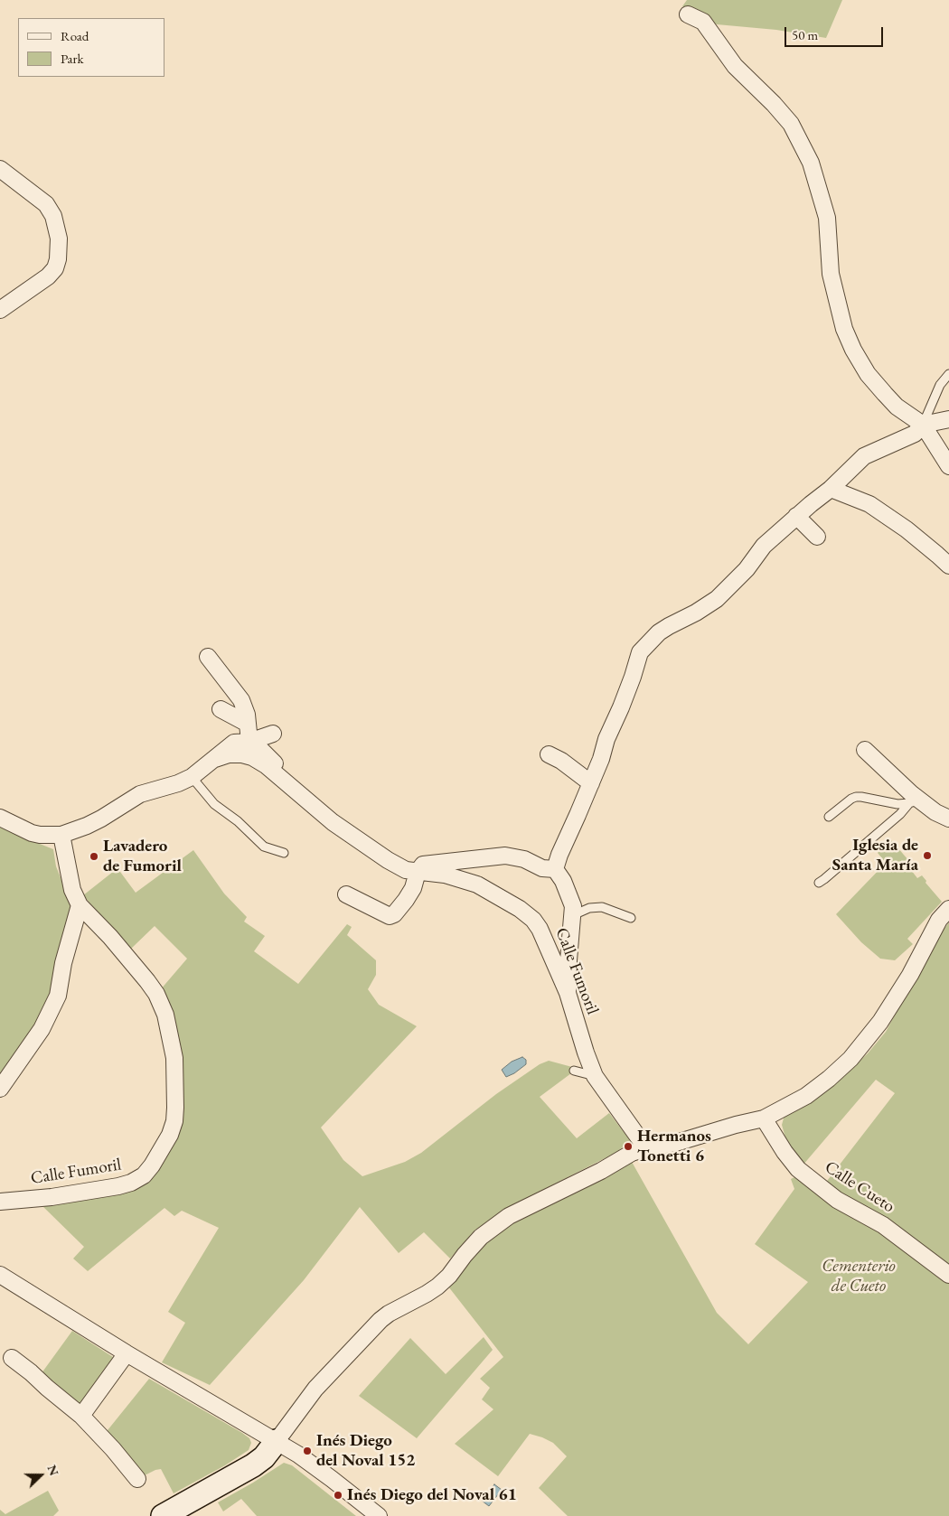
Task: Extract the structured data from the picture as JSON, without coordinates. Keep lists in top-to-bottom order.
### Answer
{
  "streets": {
    "street": ["Calle Fumoril", "Calle Cueto"]
  },
  "parks": ["Cementerio de Cueto"],
  "places": [
    "Iglesia de Santa María",
    "Lavadero de Fumoril",
    "Hermanos Tonetti 6",
    "Inés Diego del Noval 152",
    "Inés Diego del Noval 61"
  ],
  "legend": ["Road", "Park"],
  "scale_bar": "50 m",
  "north": "right"
}
